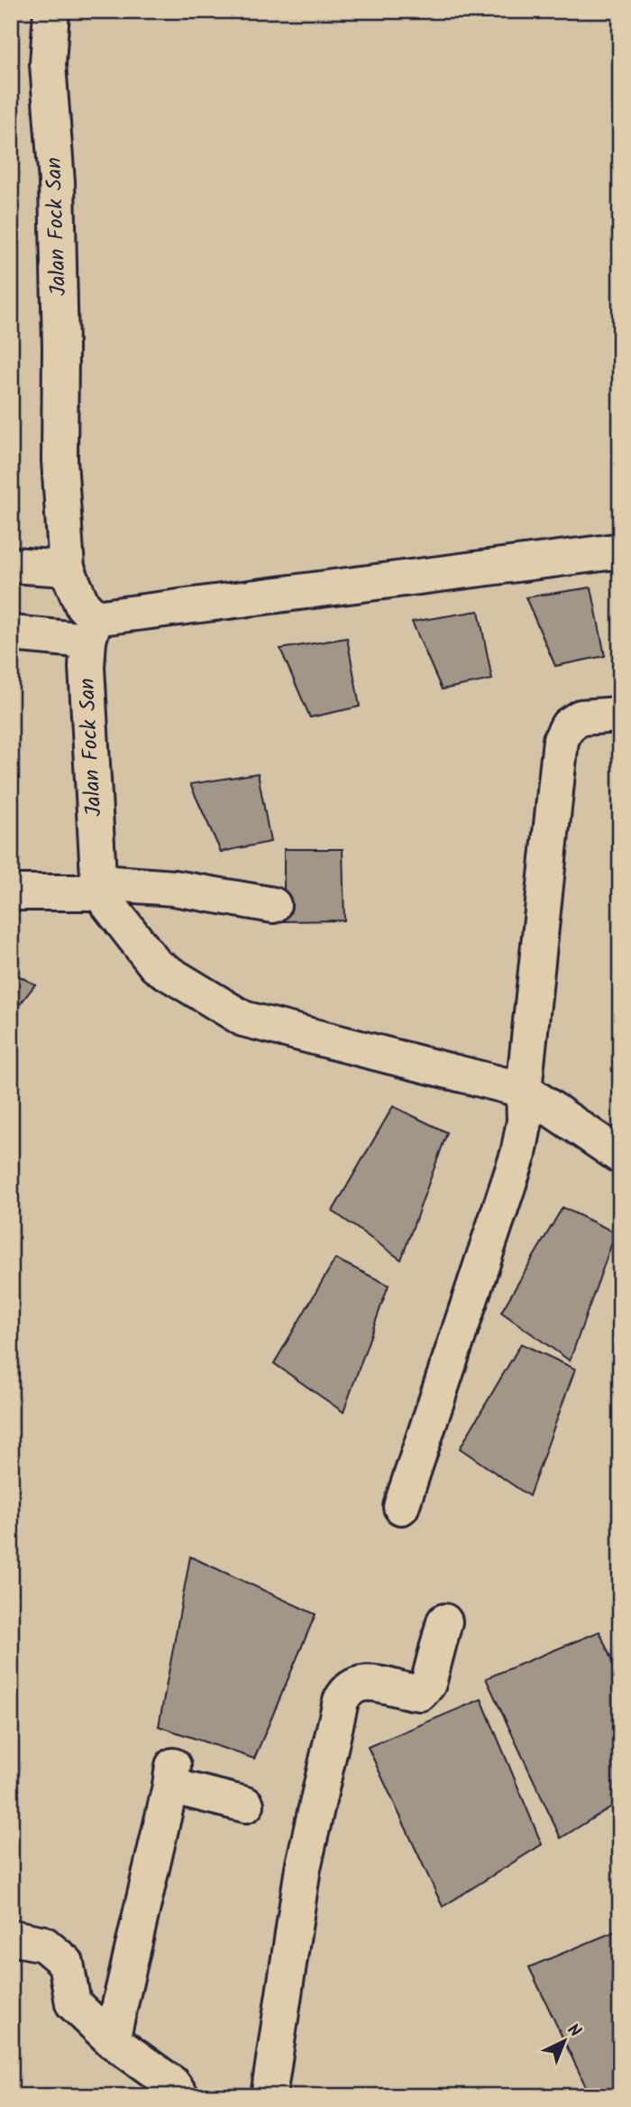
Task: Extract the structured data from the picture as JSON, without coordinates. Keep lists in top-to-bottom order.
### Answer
{
  "streets": {
    "street": ["Jalan Fock San"]
  },
  "north": "top right"
}
